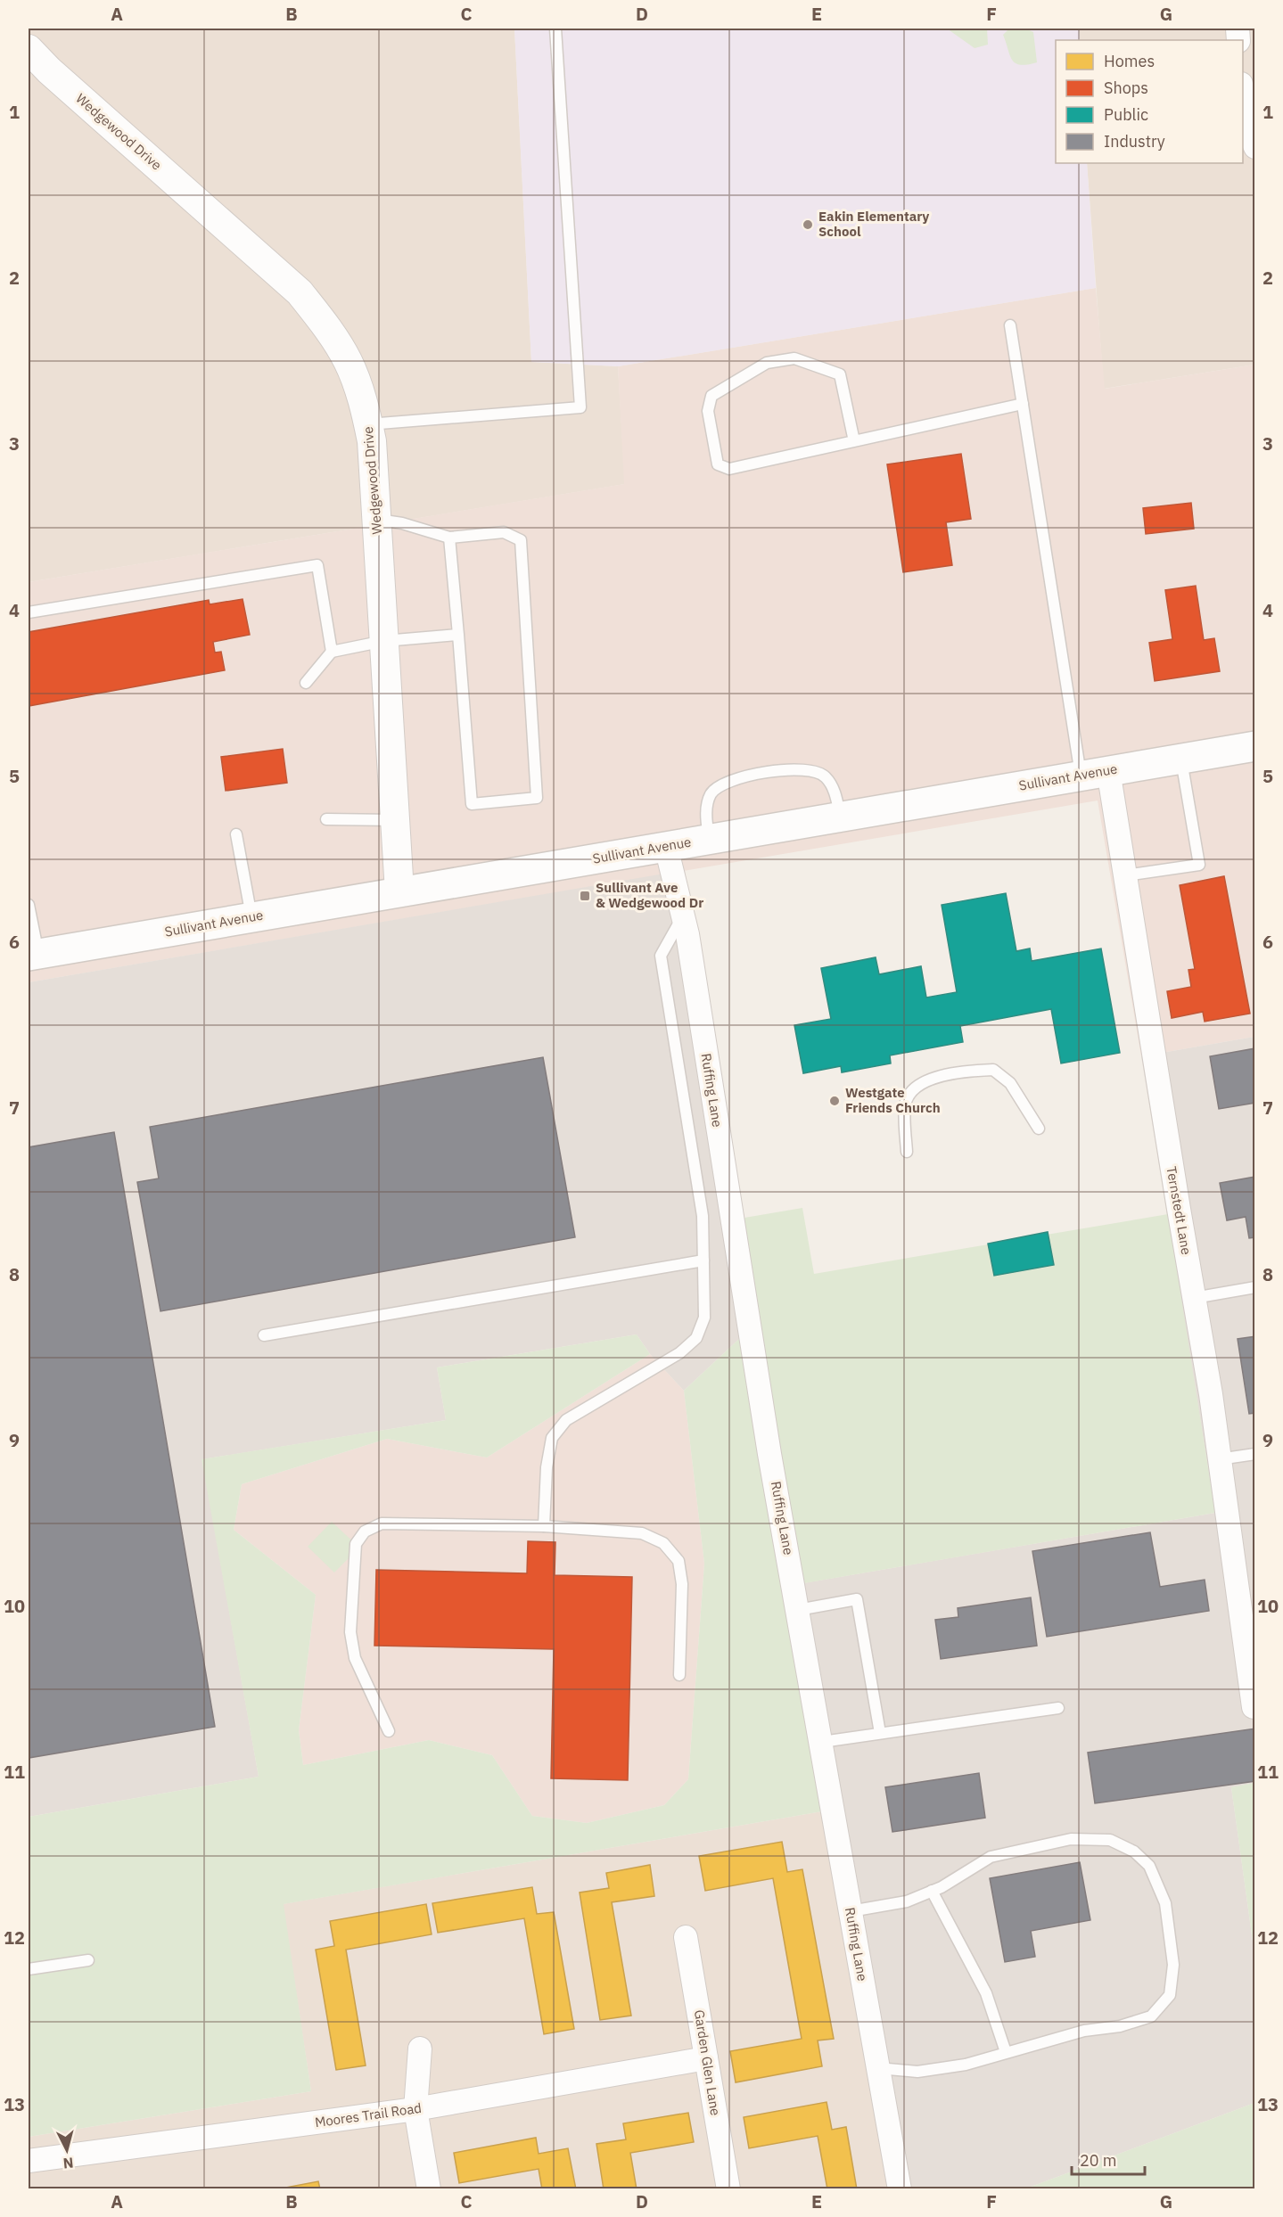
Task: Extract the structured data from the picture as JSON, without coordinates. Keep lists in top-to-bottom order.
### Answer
{
  "streets": {
    "main road": ["Sullivant Avenue"],
    "street": [
      "Wedgewood Drive",
      "Ruffing Lane",
      "Ternstedt Lane",
      "Garden Glen Lane",
      "Moores Trail Road"
    ]
  },
  "crossings": [
    ["Wedgewood Drive", "Sullivant Avenue"],
    ["Sullivant Avenue", "Ruffing Lane"],
    ["Sullivant Avenue", "Ternstedt Lane"],
    ["Garden Glen Lane", "Moores Trail Road"]
  ],
  "places": {
    "other": ["Eakin Elementary School", "Westgate Friends Church"],
    "transit": ["Sullivant Ave & Wedgewood Dr"]
  },
  "legend": [
    "Homes",
    "Shops",
    "Public",
    "Industry"
  ],
  "scale_bar": "20 m",
  "north": "bottom",
  "grid": {
    "columns": [
      "A",
      "B",
      "C",
      "D",
      "E",
      "F",
      "G"
    ],
    "rows": [
      "1",
      "2",
      "3",
      "4",
      "5",
      "6",
      "7",
      "8",
      "9",
      "10",
      "11",
      "12",
      "13"
    ]
  }
}
